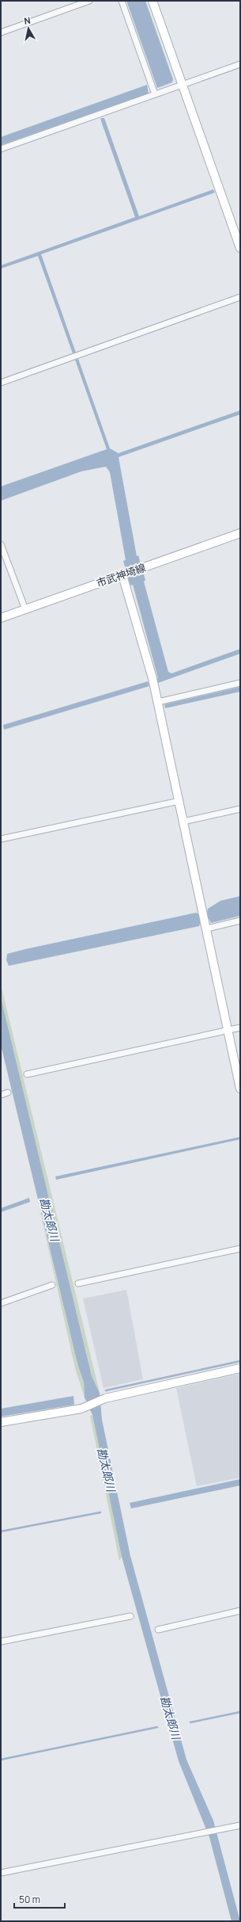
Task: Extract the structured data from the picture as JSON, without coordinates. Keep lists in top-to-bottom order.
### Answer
{
  "streets": {
    "street": ["市武神埼線"]
  },
  "water": ["勘太郎川"],
  "scale_bar": "50 m",
  "north": "top"
}
